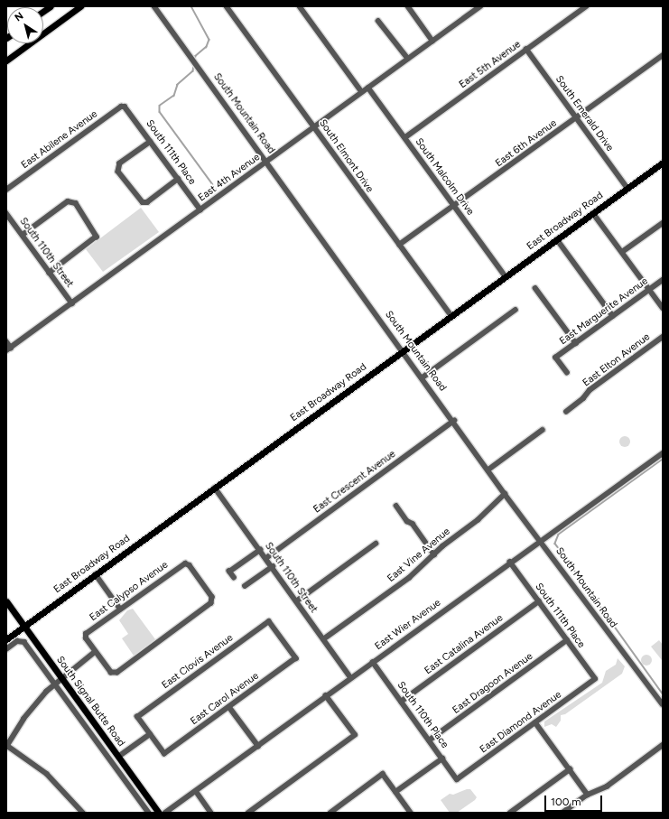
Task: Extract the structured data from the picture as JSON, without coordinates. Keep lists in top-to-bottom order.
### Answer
{
  "streets": {
    "main road": ["East Broadway Road", "South Signal Butte Road"],
    "street": [
      "East 5th Avenue",
      "South Mountain Road",
      "South Emerald Drive",
      "East Abilene Avenue",
      "East 6th Avenue",
      "South 111th Place",
      "South Elmont Drive",
      "South Malcolm Drive",
      "East 4th Avenue",
      "South 110th Street",
      "East Marguerite Avenue",
      "East Elton Avenue",
      "East Crescent Avenue",
      "East Vine Avenue",
      "East Calypso Avenue",
      "East Wier Avenue",
      "East Catalina Avenue",
      "East Clovis Avenue",
      "East Dragoon Avenue",
      "East Carol Avenue",
      "South 110th Place",
      "East Diamond Avenue"
    ]
  },
  "crossings": [
    ["East 5th Avenue", "South Emerald Drive"],
    ["East 5th Avenue", "South Malcolm Drive"],
    ["South Mountain Road", "East 4th Avenue"],
    ["South Mountain Road", "East Broadway Road"],
    ["South Mountain Road", "East Crescent Avenue"],
    ["South Mountain Road", "East Vine Avenue"],
    ["South Mountain Road", "East Wier Avenue"],
    ["South Emerald Drive", "East 6th Avenue"],
    ["South Emerald Drive", "East Broadway Road"],
    ["East Abilene Avenue", "South 111th Place"],
    ["East 6th Avenue", "South Elmont Drive"],
    ["East 6th Avenue", "South Malcolm Drive"],
    ["South 111th Place", "East 4th Avenue"],
    ["South 111th Place", "East Wier Avenue"],
    ["South 111th Place", "East Catalina Avenue"],
    ["South 111th Place", "East Dragoon Avenue"],
    ["South 111th Place", "East Diamond Avenue"],
    ["South Elmont Drive", "East 4th Avenue"],
    ["South Elmont Drive", "East Broadway Road"],
    ["South Malcolm Drive", "East 4th Avenue"],
    ["South Malcolm Drive", "East Broadway Road"],
    ["East 4th Avenue", "South 110th Street"],
    ["East Broadway Road", "South 110th Street"],
    ["East Broadway Road", "South Signal Butte Road"],
    ["South 110th Street", "East Crescent Avenue"],
    ["South 110th Street", "East Vine Avenue"],
    ["South 110th Street", "East Wier Avenue"],
    ["East Wier Avenue", "South 110th Place"],
    ["East Catalina Avenue", "South 110th Place"],
    ["East Clovis Avenue", "East Carol Avenue"],
    ["East Dragoon Avenue", "South 110th Place"],
    ["South 110th Place", "East Diamond Avenue"]
  ],
  "scale_bar": "100 m",
  "north": "top left"
}
